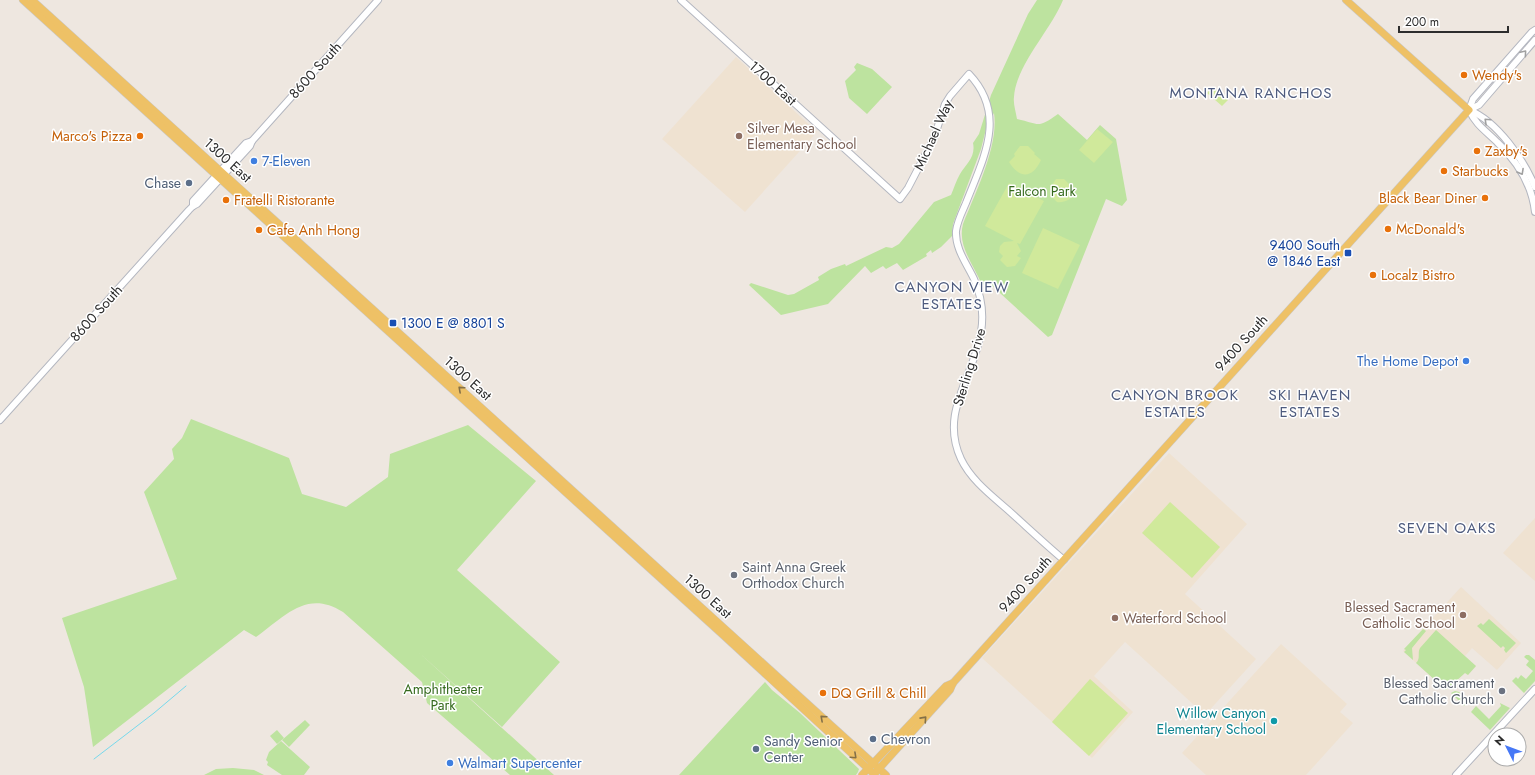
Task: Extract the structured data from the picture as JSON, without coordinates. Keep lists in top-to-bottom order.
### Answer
{
  "streets": {
    "main road": ["1300 East", "9400 South"],
    "street": [
      "8600 South",
      "1700 East",
      "Michael Way",
      "Sterling Drive"
    ]
  },
  "crossings": [
    ["8600 South", "1300 East"],
    ["1700 East", "Michael Way"],
    ["Michael Way", "Sterling Drive"],
    ["1300 East", "9400 South"],
    ["9400 South", "Sterling Drive"]
  ],
  "districts": [
    "MONTANA RANCHOS",
    "CANYON VIEW ESTATES",
    "CANYON BROOK ESTATES",
    "SKI HAVEN ESTATES",
    "SEVEN OAKS"
  ],
  "parks": ["Falcon Park", "Amphitheater Park"],
  "places": {
    "other": [
      "Wendy's",
      "Marco's Pizza",
      "Silver Mesa Elementary School",
      "Zaxby's",
      "7-Eleven",
      "Starbucks",
      "Chase",
      "Black Bear Diner",
      "Fratelli Ristorante",
      "McDonald's",
      "Cafe Anh Hong",
      "Localz Bistro",
      "The Home Depot",
      "Saint Anna Greek Orthodox Church",
      "Blessed Sacrament Catholic School",
      "Waterford School",
      "Blessed Sacrament Catholic Church",
      "DQ Grill & Chill",
      "Willow Canyon Elementary School",
      "Chevron",
      "Sandy Senior Center",
      "Walmart Supercenter"
    ],
    "transit": ["9400 South @ 1846 East", "1300 E @ 8801 S"]
  },
  "scale_bar": "200 m",
  "north": "top left"
}
